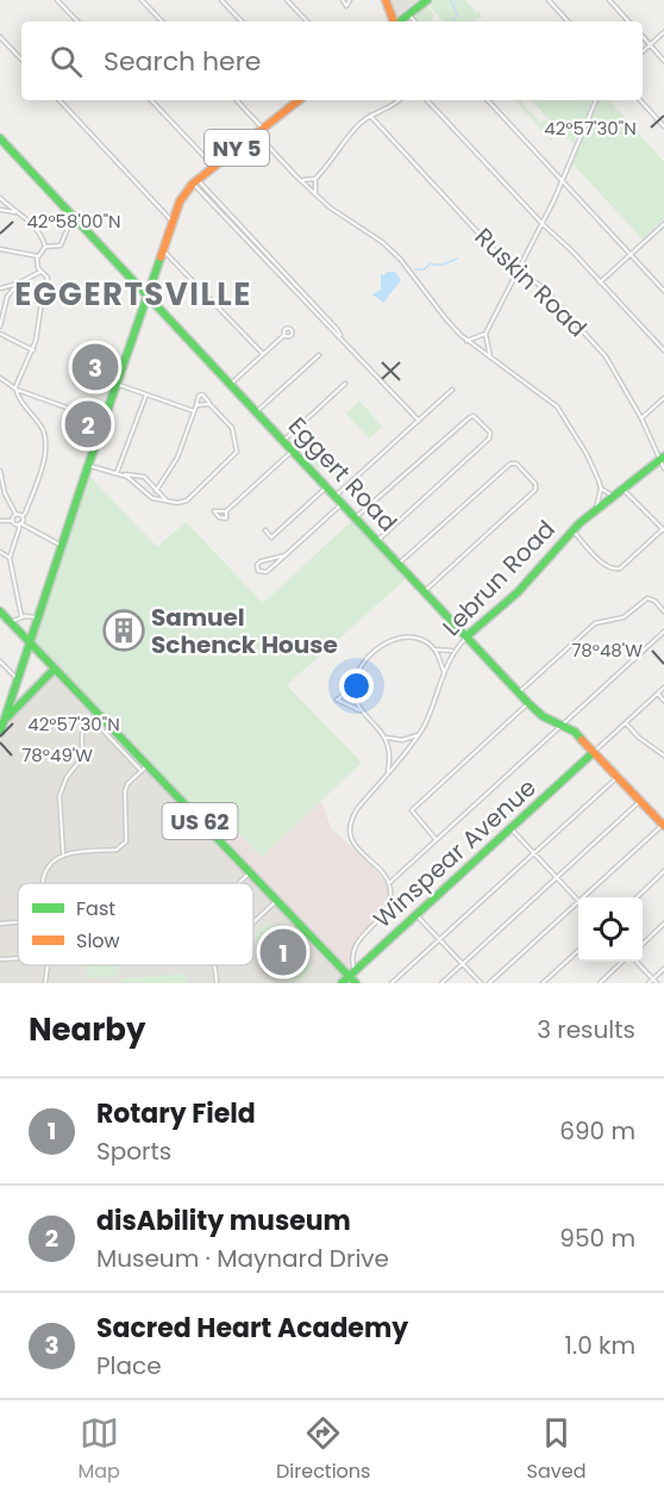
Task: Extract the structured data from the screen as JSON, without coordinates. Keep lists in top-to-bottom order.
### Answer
{
  "streets": {
    "street": [
      "NY 5",
      "Ruskin Road",
      "Eggert Road",
      "Lebrun Road",
      "US 62",
      "Winspear Avenue"
    ]
  },
  "crossings": [
    ["NY 5", "Eggert Road"],
    ["NY 5", "US 62"],
    ["Ruskin Road", "Lebrun Road"],
    ["Eggert Road", "Lebrun Road"],
    ["Eggert Road", "Winspear Avenue"],
    ["US 62", "Winspear Avenue"]
  ],
  "districts": ["EGGERTSVILLE"],
  "places": {
    "building": ["Samuel Schenck House"]
  },
  "legend": ["Fast", "Slow"],
  "page": {
    "search": "Search here",
    "pins": ["3", "2", "1"],
    "heading": ["Nearby", "3 results"],
    "list": [
      {
        "mark": "1",
        "name": "Rotary Field",
        "note": "Sports",
        "value": "690 m"
      },
      {
        "mark": "2",
        "name": "disAbility museum",
        "note": "Museum · Maynard Drive",
        "value": "950 m"
      },
      {
        "mark": "3",
        "name": "Sacred Heart Academy",
        "note": "Place",
        "value": "1.0 km"
      }
    ],
    "nav": ["Map", "Directions", "Saved"]
  },
  "coordinates": [
    "42°57'30\"N",
    "42°58'00\"N",
    "78°48'W",
    "78°49'W"
  ]
}
